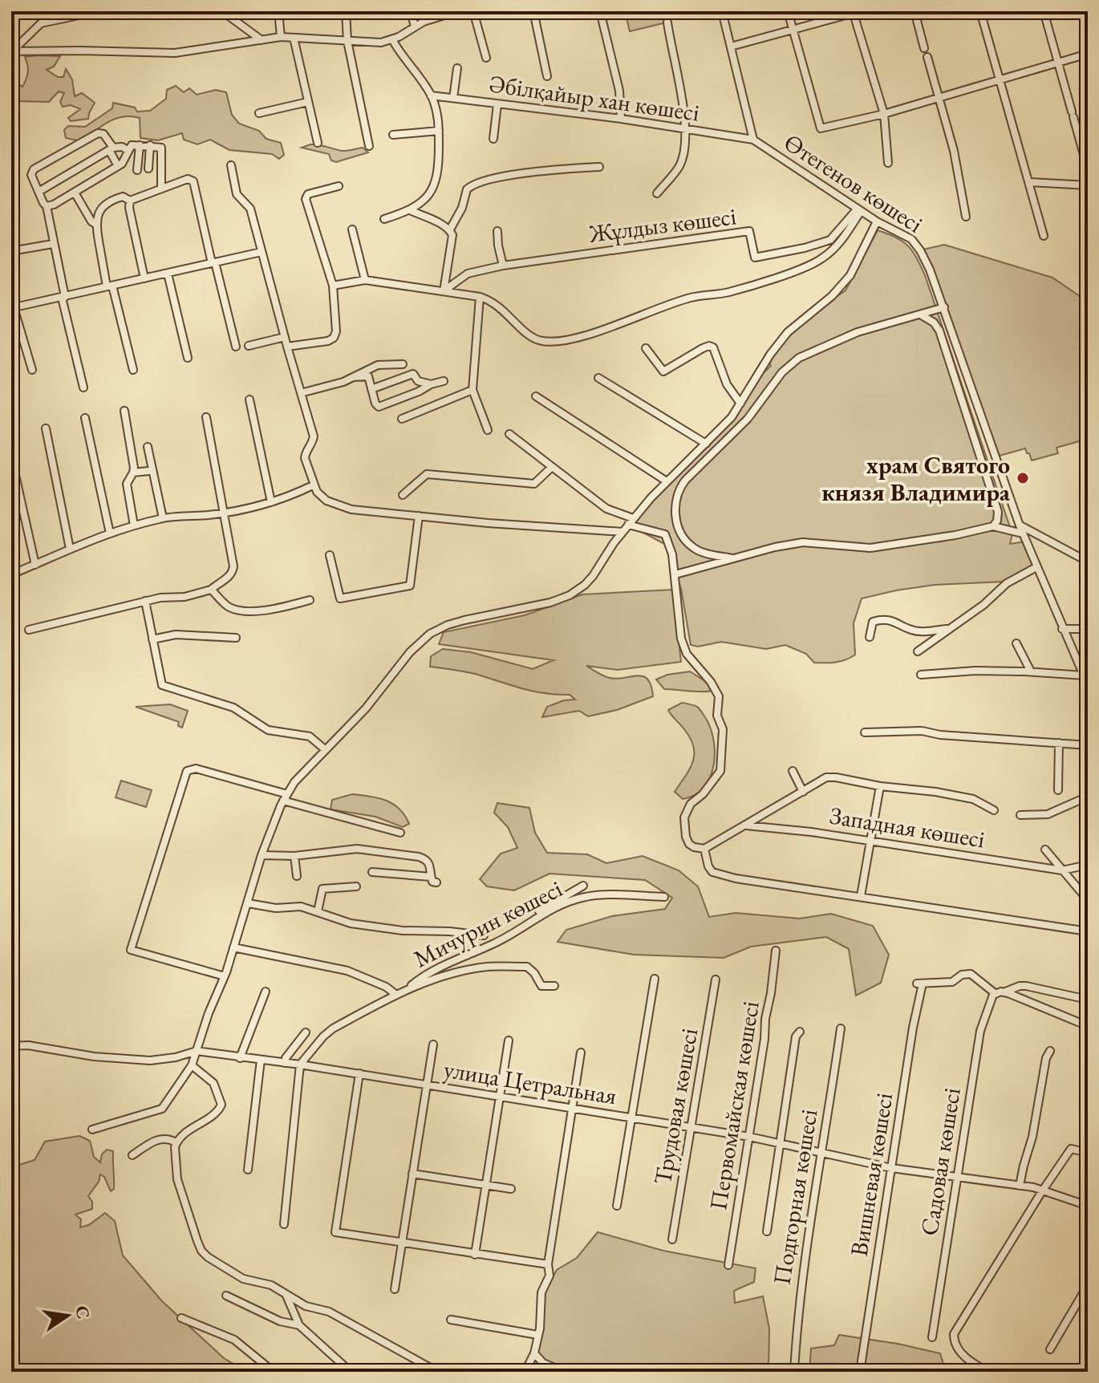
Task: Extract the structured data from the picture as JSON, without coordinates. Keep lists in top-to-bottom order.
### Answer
{
  "streets": {
    "street": [
      "Әбілқайыр хан көшесі",
      "Өтегенов көшесі",
      "Жұлдыз көшесі",
      "Западная көшесі",
      "Мичурин көшесі",
      "улица Цетральная",
      "Первомайская көшесі",
      "Трудовая көшесі",
      "Садовая көшесі",
      "Вишневая көшесі",
      "Подгорная көшесі"
    ]
  },
  "crossings": [
    ["Әбілқайыр хан көшесі", "Өтегенов көшесі"],
    ["Өтегенов көшесі", "Жұлдыз көшесі"],
    ["улица Цетральная", "Первомайская көшесі"],
    ["улица Цетральная", "Трудовая көшесі"],
    ["улица Цетральная", "Садовая көшесі"],
    ["улица Цетральная", "Вишневая көшесі"],
    ["улица Цетральная", "Подгорная көшесі"],
    ["Садовая көшесі", "Вишневая көшесі"]
  ],
  "places": ["храм Святого князя Владимира"],
  "north": "right"
}
